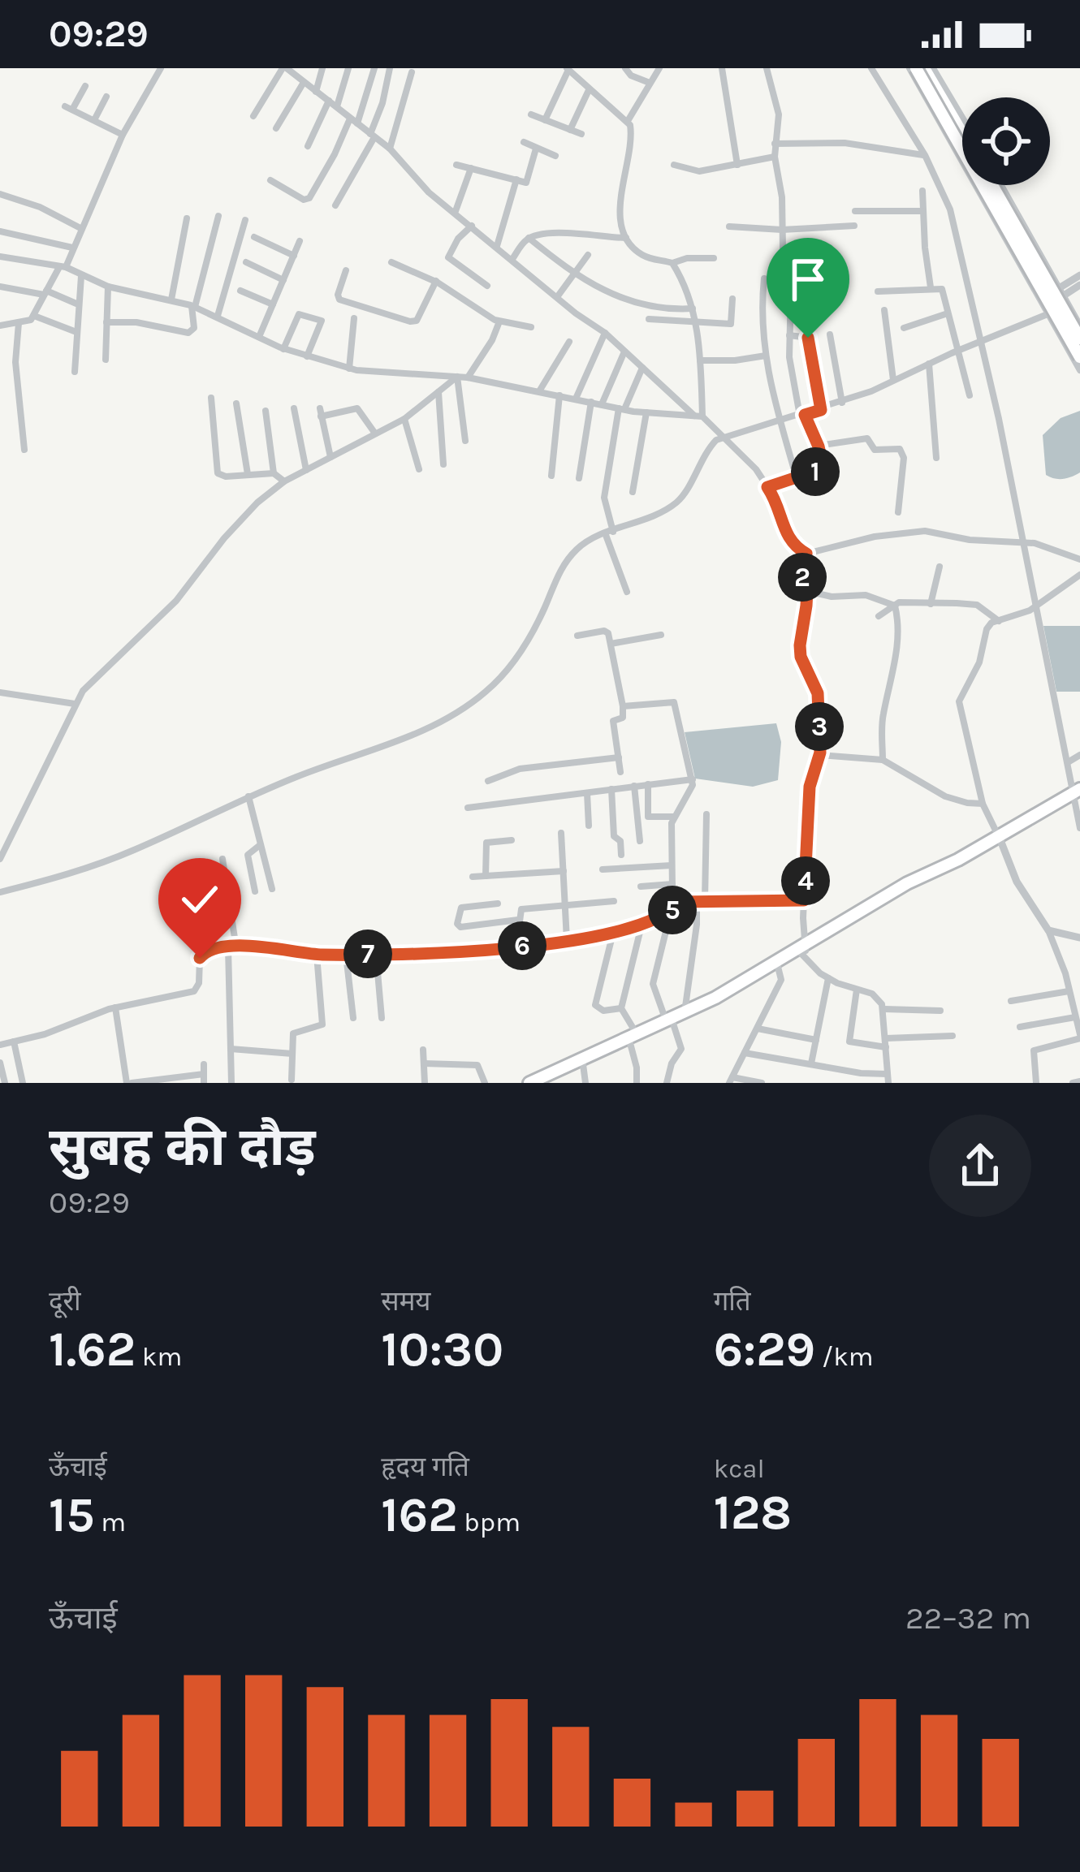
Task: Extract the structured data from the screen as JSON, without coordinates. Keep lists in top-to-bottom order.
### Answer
{
  "page": {
    "status": "09:29",
    "pins": [
      "1",
      "2",
      "3",
      "4",
      "5",
      "6",
      "7"
    ],
    "heading": ["सुबह की दौड़", "09:29"],
    "stats": [
      ["दूरी", "1.62 km"],
      ["समय", "10:30"],
      ["गति", "6:29 /km"],
      ["ऊँचाई", "15 m"],
      ["हृदय गति", "162 bpm"],
      ["kcal", "128"]
    ],
    "chart": ["ऊँचाई", "22–32 m"]
  }
}
